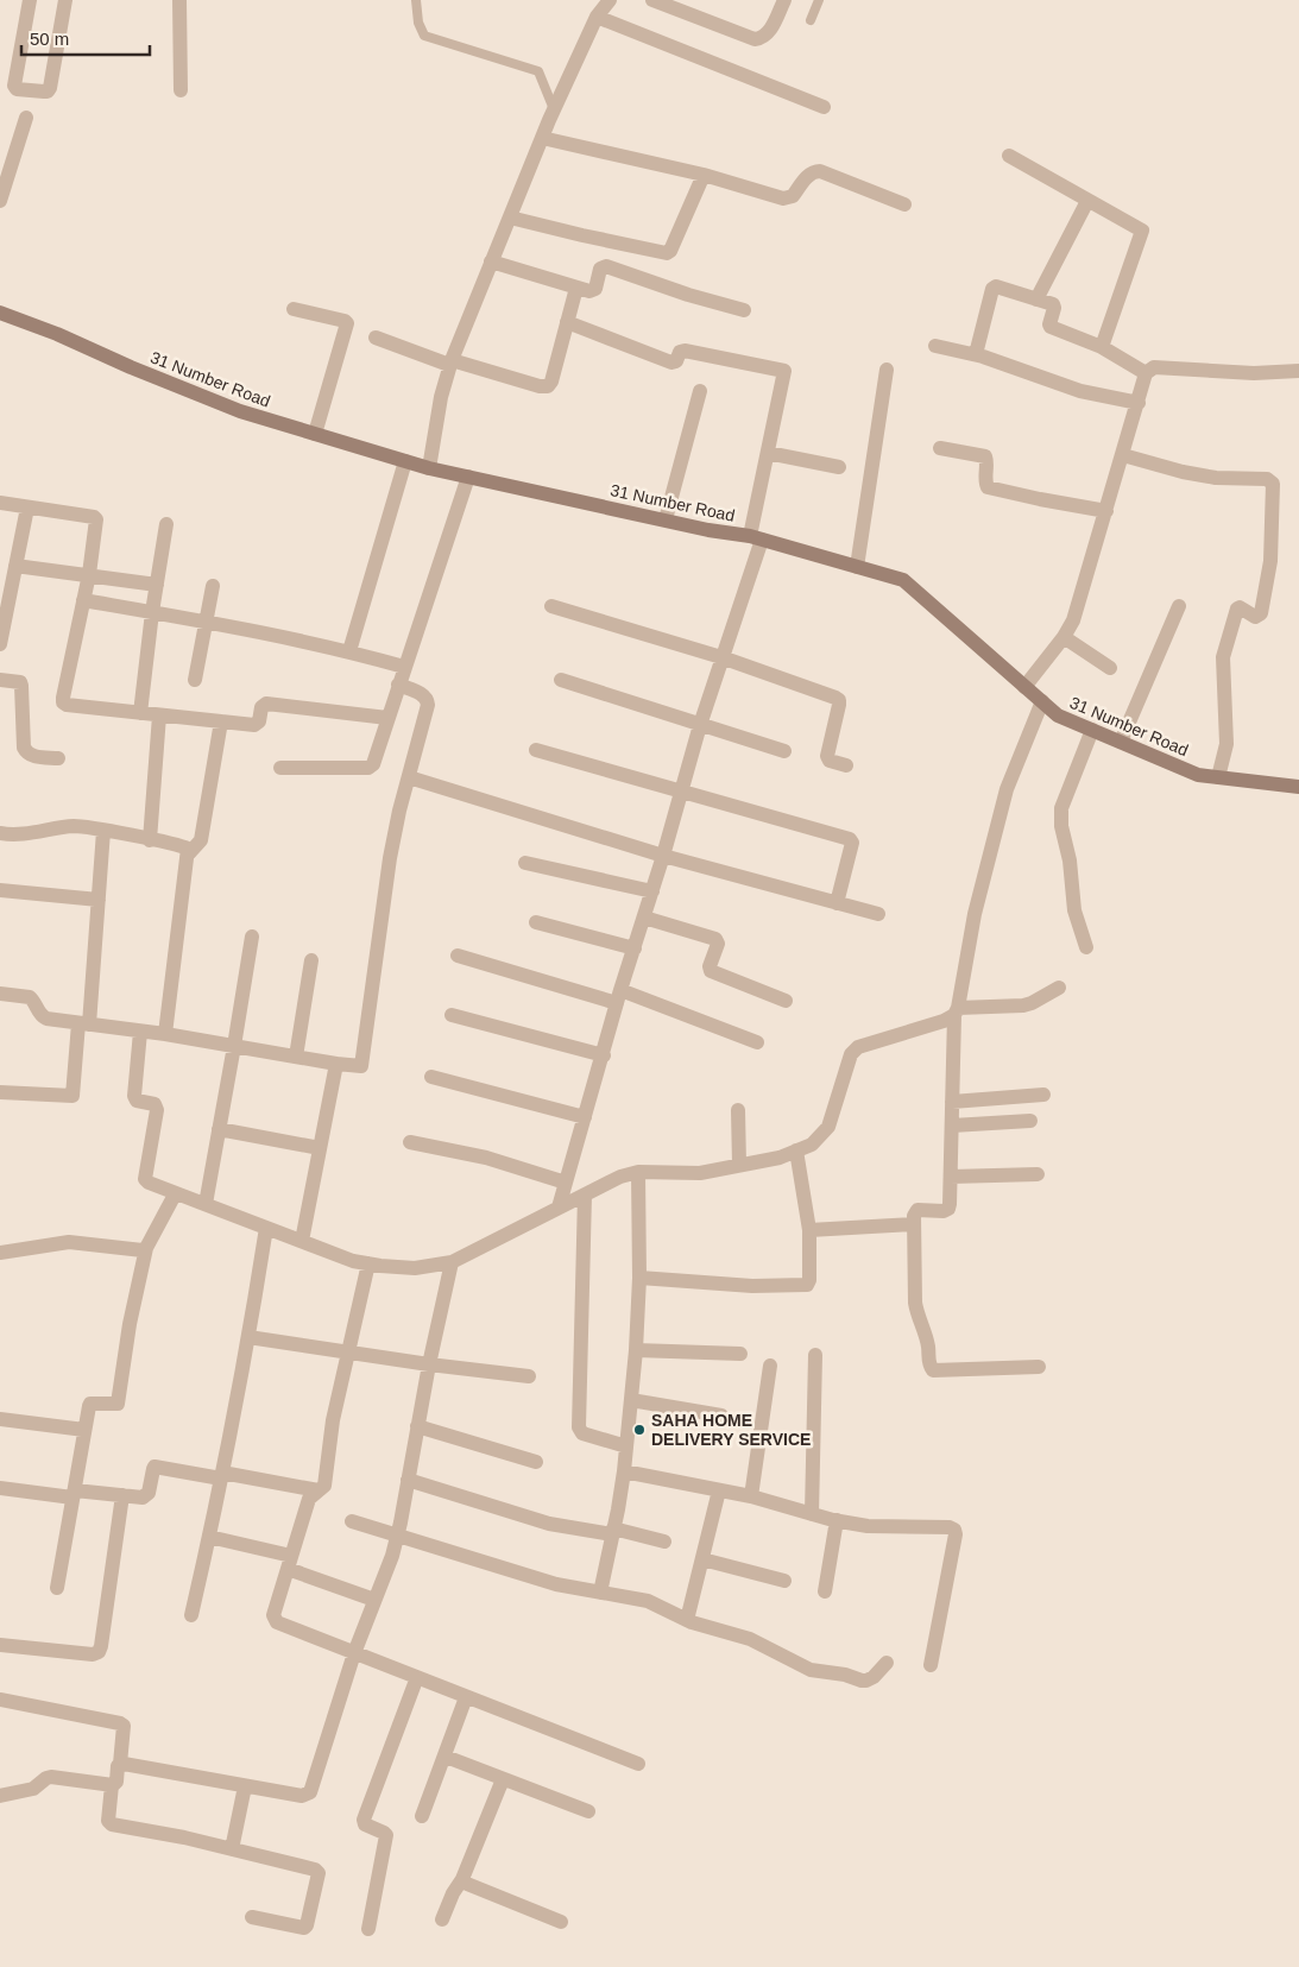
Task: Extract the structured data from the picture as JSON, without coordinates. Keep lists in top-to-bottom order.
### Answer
{
  "streets": {
    "main road": ["31 Number Road"]
  },
  "places": ["SAHA HOME DELIVERY SERVICE"],
  "scale_bar": "50 m"
}
